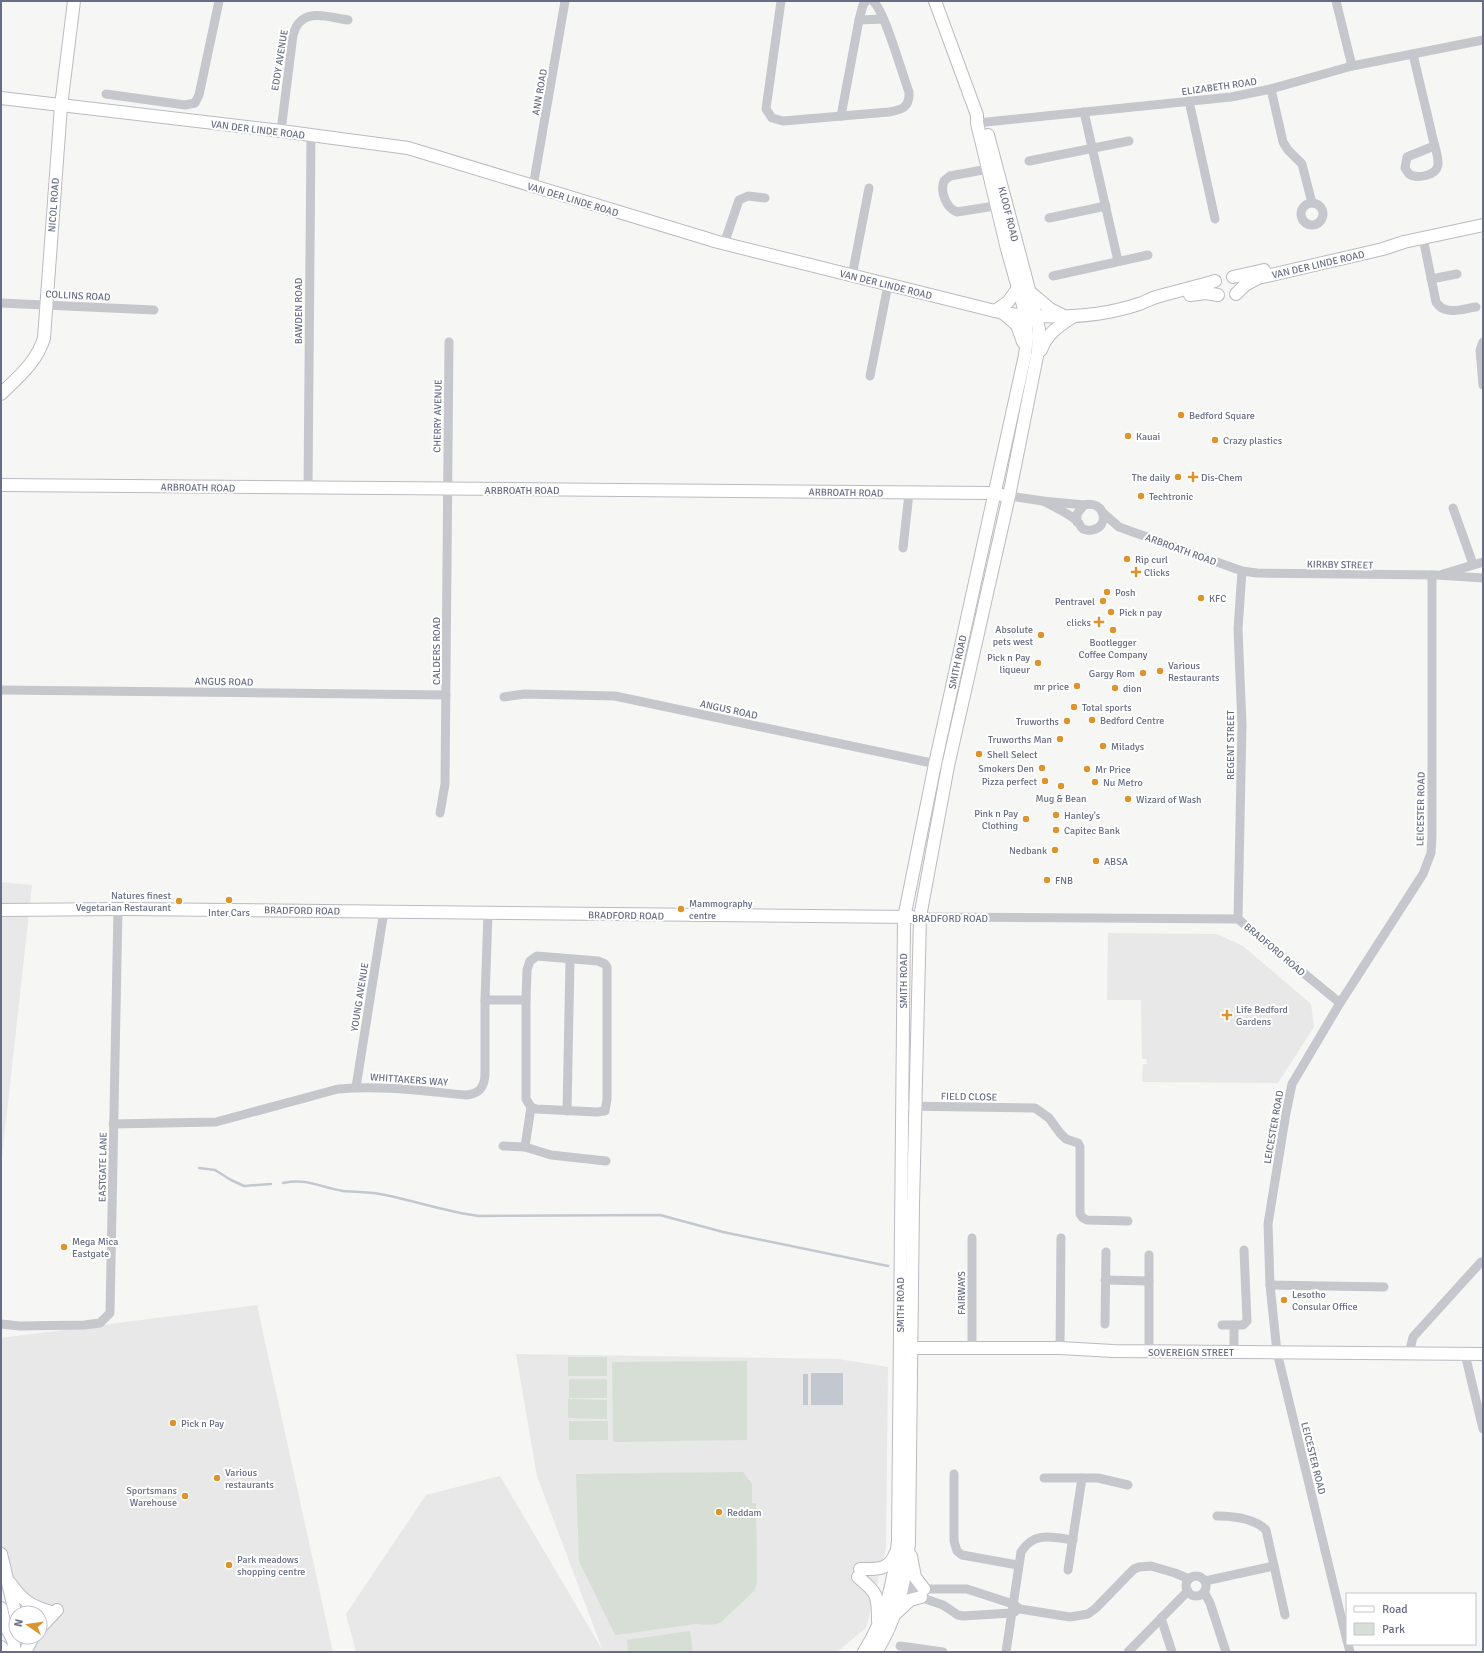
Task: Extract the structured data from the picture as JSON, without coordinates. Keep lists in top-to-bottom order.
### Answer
{
  "streets": {
    "main road": [
      "VAN DER LINDE ROAD",
      "NICOL ROAD",
      "KLOOF ROAD",
      "ARBROATH ROAD",
      "SMITH ROAD",
      "BRADFORD ROAD",
      "SOVEREIGN STREET"
    ],
    "street": [
      "EDDY AVENUE",
      "ELIZABETH ROAD",
      "ANN ROAD",
      "COLLINS ROAD",
      "BAWDEN ROAD",
      "CHERRY AVENUE",
      "KIRKBY STREET",
      "CALDERS ROAD",
      "ANGUS ROAD",
      "REGENT STREET",
      "LEICESTER ROAD",
      "YOUNG AVENUE",
      "WHITTAKERS WAY",
      "FIELD CLOSE",
      "EASTGATE LANE",
      "FAIRWAYS"
    ]
  },
  "crossings": [
    ["EDDY AVENUE", "VAN DER LINDE ROAD"],
    ["ELIZABETH ROAD", "KLOOF ROAD"],
    ["ANN ROAD", "VAN DER LINDE ROAD"],
    ["VAN DER LINDE ROAD", "NICOL ROAD"],
    ["VAN DER LINDE ROAD", "KLOOF ROAD"],
    ["VAN DER LINDE ROAD", "BAWDEN ROAD"],
    ["VAN DER LINDE ROAD", "SMITH ROAD"],
    ["NICOL ROAD", "COLLINS ROAD"],
    ["KLOOF ROAD", "SMITH ROAD"],
    ["BAWDEN ROAD", "ARBROATH ROAD"],
    ["CHERRY AVENUE", "ARBROATH ROAD"],
    ["CHERRY AVENUE", "CALDERS ROAD"],
    ["ARBROATH ROAD", "KIRKBY STREET"],
    ["ARBROATH ROAD", "CALDERS ROAD"],
    ["ARBROATH ROAD", "SMITH ROAD"],
    ["ARBROATH ROAD", "REGENT STREET"],
    ["KIRKBY STREET", "REGENT STREET"],
    ["KIRKBY STREET", "LEICESTER ROAD"],
    ["CALDERS ROAD", "ANGUS ROAD"],
    ["SMITH ROAD", "ANGUS ROAD"],
    ["SMITH ROAD", "BRADFORD ROAD"],
    ["SMITH ROAD", "FIELD CLOSE"],
    ["SMITH ROAD", "SOVEREIGN STREET"],
    ["REGENT STREET", "BRADFORD ROAD"],
    ["LEICESTER ROAD", "BRADFORD ROAD"],
    ["LEICESTER ROAD", "SOVEREIGN STREET"],
    ["BRADFORD ROAD", "YOUNG AVENUE"],
    ["BRADFORD ROAD", "WHITTAKERS WAY"],
    ["BRADFORD ROAD", "EASTGATE LANE"],
    ["YOUNG AVENUE", "WHITTAKERS WAY"],
    ["WHITTAKERS WAY", "EASTGATE LANE"],
    ["FAIRWAYS", "SOVEREIGN STREET"]
  ],
  "places": {
    "other": [
      "Bedford Square",
      "Kauai",
      "Crazy plastics",
      "The daily",
      "Techtronic",
      "Rip curl",
      "Posh",
      "KFC",
      "Pentravel",
      "Pick n pay",
      "Bootlegger Coffee Company",
      "Absolute pets west",
      "Pick n Pay liqueur",
      "Various Restaurants",
      "Gargy Rom",
      "mr price",
      "dion",
      "Total sports",
      "Bedford Centre",
      "Truworths",
      "Truworths Man",
      "Miladys",
      "Shell Select",
      "Smokers Den",
      "Mr Price",
      "Pizza perfect",
      "Nu Metro",
      "Mug & Bean",
      "Wizard of Wash",
      "Hanley's",
      "Pink n Pay Clothing",
      "Capitec Bank",
      "Nedbank",
      "ABSA",
      "FNB",
      "Inter Cars",
      "Natures finest Vegetarian Restaurant",
      "Mammography centre",
      "Mega Mica Eastgate",
      "Lesotho Consular Office",
      "Pick n Pay",
      "Various restaurants",
      "Sportsmans Warehouse",
      "Reddam",
      "Park meadows shopping centre"
    ],
    "health": [
      "Dis-Chem",
      "Clicks",
      "clicks",
      "Life Bedford Gardens"
    ]
  },
  "legend": ["Road", "Park"],
  "north": "left"
}
